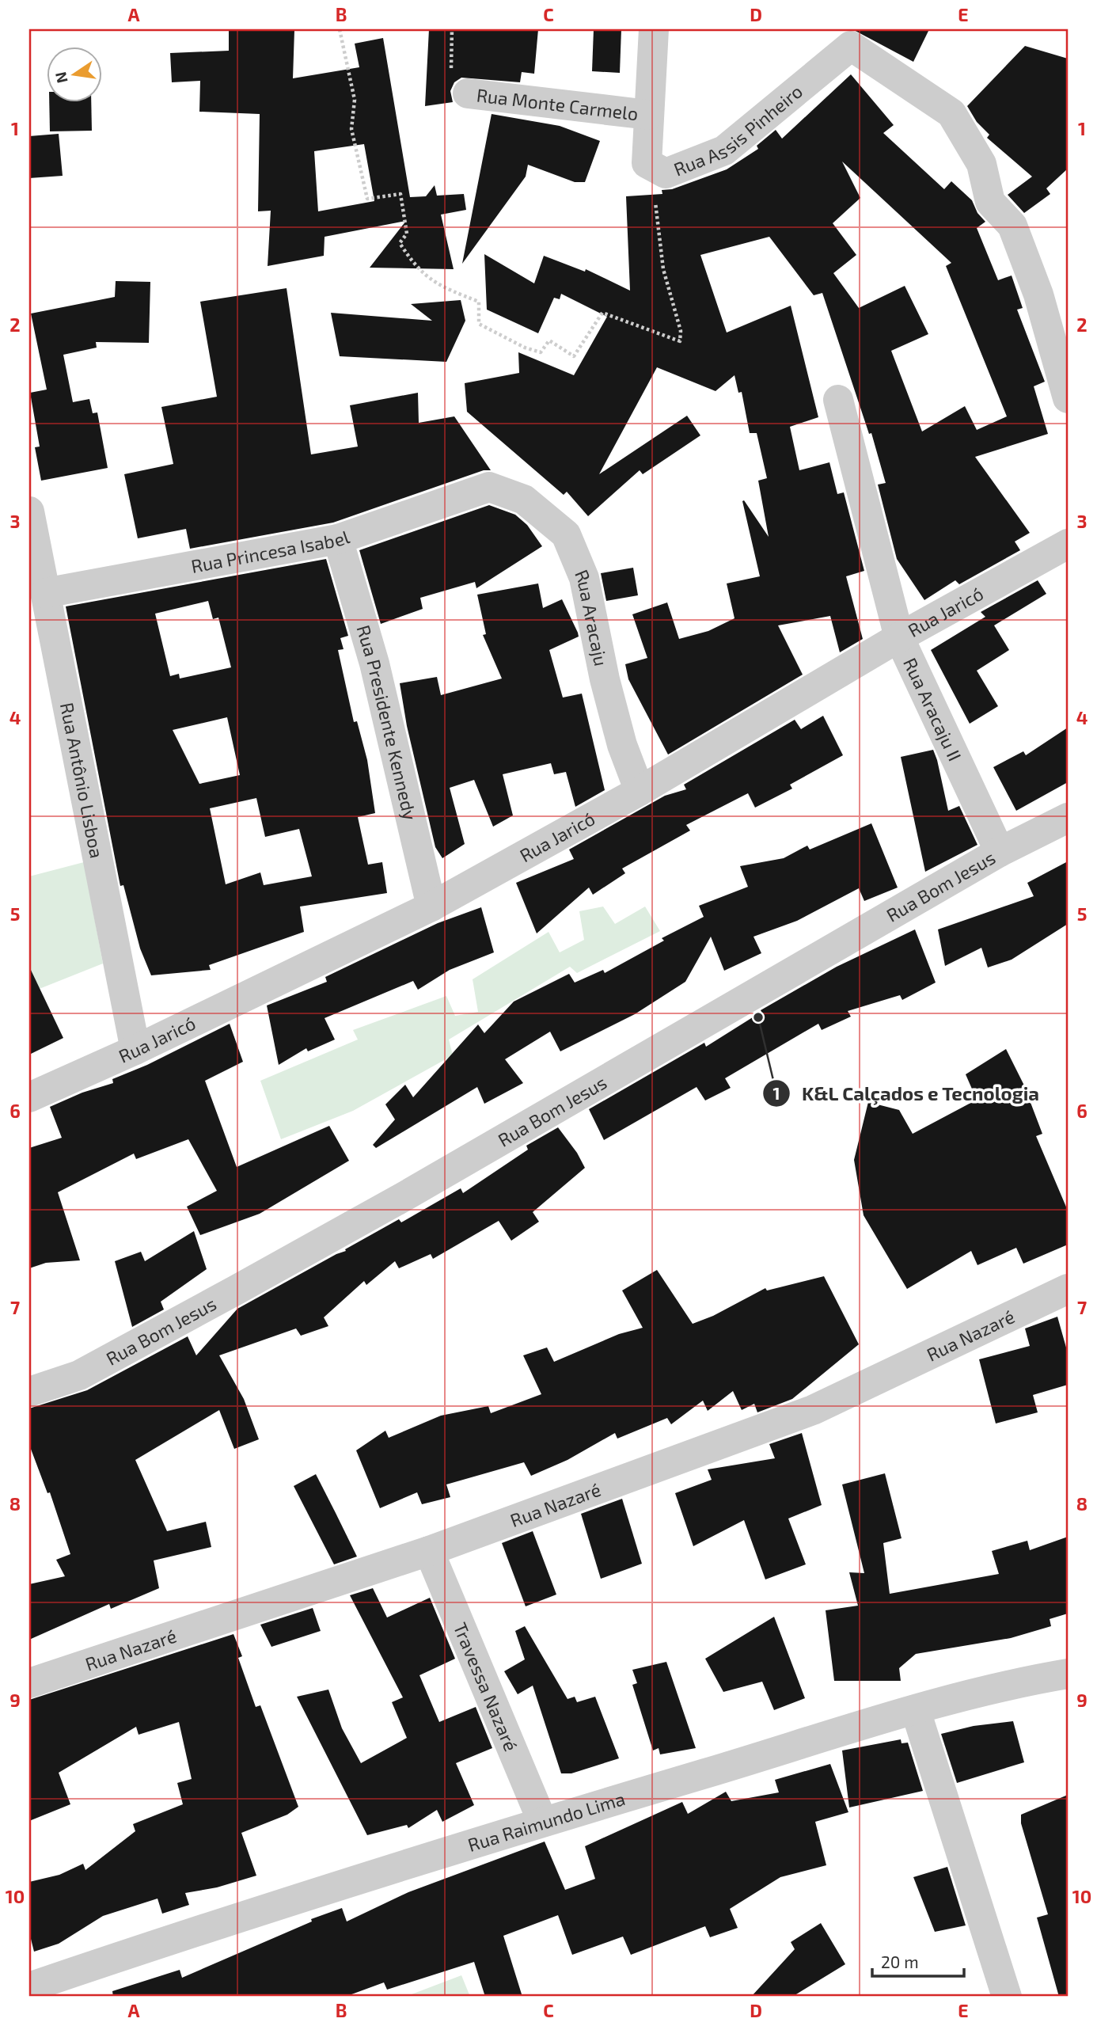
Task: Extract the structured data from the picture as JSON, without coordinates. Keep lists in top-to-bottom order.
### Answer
{
  "streets": {
    "street": [
      "Rua Monte Carmelo",
      "Rua Assis Pinheiro",
      "Rua Princesa Isabel",
      "Rua Jaricó",
      "Rua Aracaju",
      "Rua Aracaju II",
      "Rua Presidente Kennedy",
      "Rua Antônio Lisboa",
      "Rua Bom Jesus",
      "Rua Nazaré",
      "Travessa Nazaré",
      "Rua Raimundo Lima"
    ]
  },
  "crossings": [
    ["Rua Monte Carmelo", "Rua Assis Pinheiro"],
    ["Rua Princesa Isabel", "Rua Aracaju"],
    ["Rua Princesa Isabel", "Rua Presidente Kennedy"],
    ["Rua Princesa Isabel", "Rua Antônio Lisboa"],
    ["Rua Jaricó", "Rua Aracaju"],
    ["Rua Jaricó", "Rua Aracaju II"],
    ["Rua Jaricó", "Rua Presidente Kennedy"],
    ["Rua Jaricó", "Rua Antônio Lisboa"],
    ["Rua Aracaju II", "Rua Bom Jesus"],
    ["Rua Nazaré", "Travessa Nazaré"],
    ["Travessa Nazaré", "Rua Raimundo Lima"]
  ],
  "places": ["K&L Calçados e Tecnologia"],
  "scale_bar": "20 m",
  "north": "left",
  "grid": {
    "columns": [
      "A",
      "B",
      "C",
      "D",
      "E"
    ],
    "rows": [
      "1",
      "2",
      "3",
      "4",
      "5",
      "6",
      "7",
      "8",
      "9",
      "10"
    ]
  }
}
